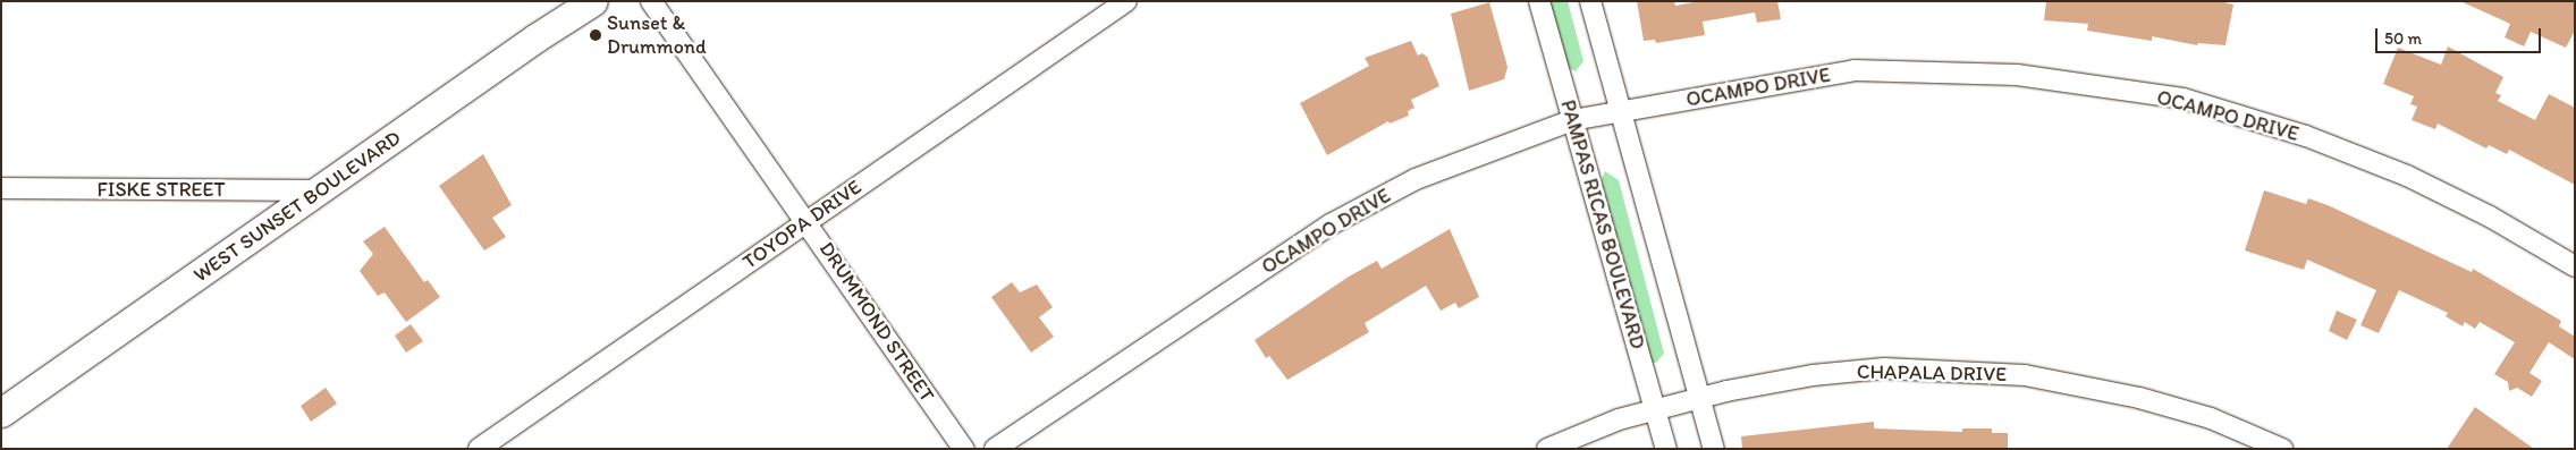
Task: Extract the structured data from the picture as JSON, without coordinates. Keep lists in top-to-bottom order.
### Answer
{
  "streets": {
    "main road": ["WEST SUNSET BOULEVARD"],
    "street": [
      "OCAMPO DRIVE",
      "FISKE STREET",
      "TOYOPA DRIVE",
      "PAMPAS RICAS BOULEVARD",
      "DRUMMOND STREET",
      "CHAPALA DRIVE"
    ]
  },
  "crossings": [
    ["OCAMPO DRIVE", "PAMPAS RICAS BOULEVARD"],
    ["FISKE STREET", "WEST SUNSET BOULEVARD"],
    ["TOYOPA DRIVE", "DRUMMOND STREET"],
    ["PAMPAS RICAS BOULEVARD", "CHAPALA DRIVE"]
  ],
  "places": ["Sunset & Drummond"],
  "scale_bar": "50 m"
}
